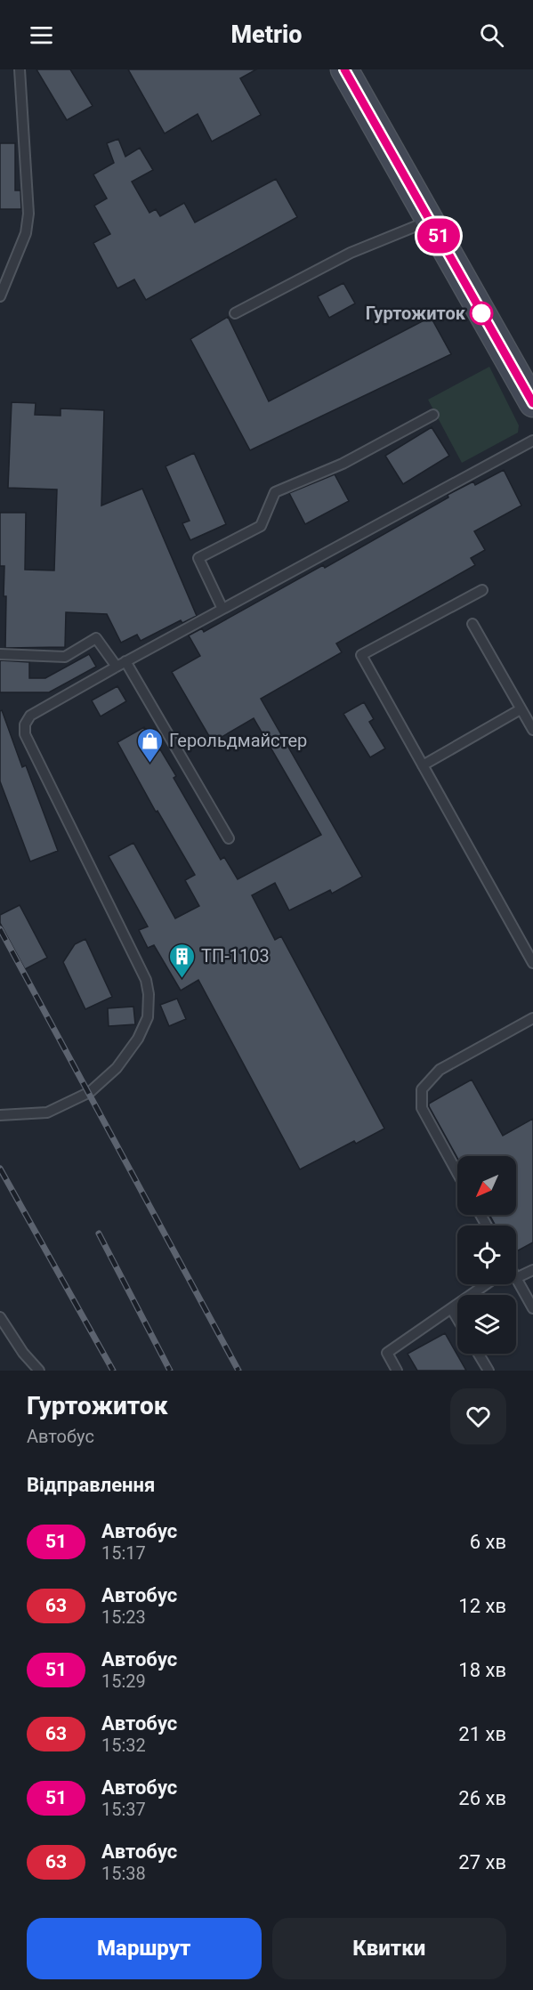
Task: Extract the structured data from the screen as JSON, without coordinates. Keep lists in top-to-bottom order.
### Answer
{
  "places": {
    "other": ["Гуртожиток"],
    "shop": ["Герольдмайстер"],
    "building": ["ТП-1103"]
  },
  "lines": ["bus line 51"],
  "north": "bottom left",
  "page": {
    "header": "Metrio",
    "on_map": "51",
    "heading": [
      ["Гуртожиток", "Автобус"],
      "Відправлення"
    ],
    "list": [
      {
        "mark": "51",
        "name": "Автобус",
        "note": "15:17",
        "value": "6 хв"
      },
      {
        "mark": "63",
        "name": "Автобус",
        "note": "15:23",
        "value": "12 хв"
      },
      {
        "mark": "51",
        "name": "Автобус",
        "note": "15:29",
        "value": "18 хв"
      },
      {
        "mark": "63",
        "name": "Автобус",
        "note": "15:32",
        "value": "21 хв"
      },
      {
        "mark": "51",
        "name": "Автобус",
        "note": "15:37",
        "value": "26 хв"
      },
      {
        "mark": "63",
        "name": "Автобус",
        "note": "15:38",
        "value": "27 хв"
      }
    ],
    "buttons": ["Маршрут", "Квитки"]
  }
}
